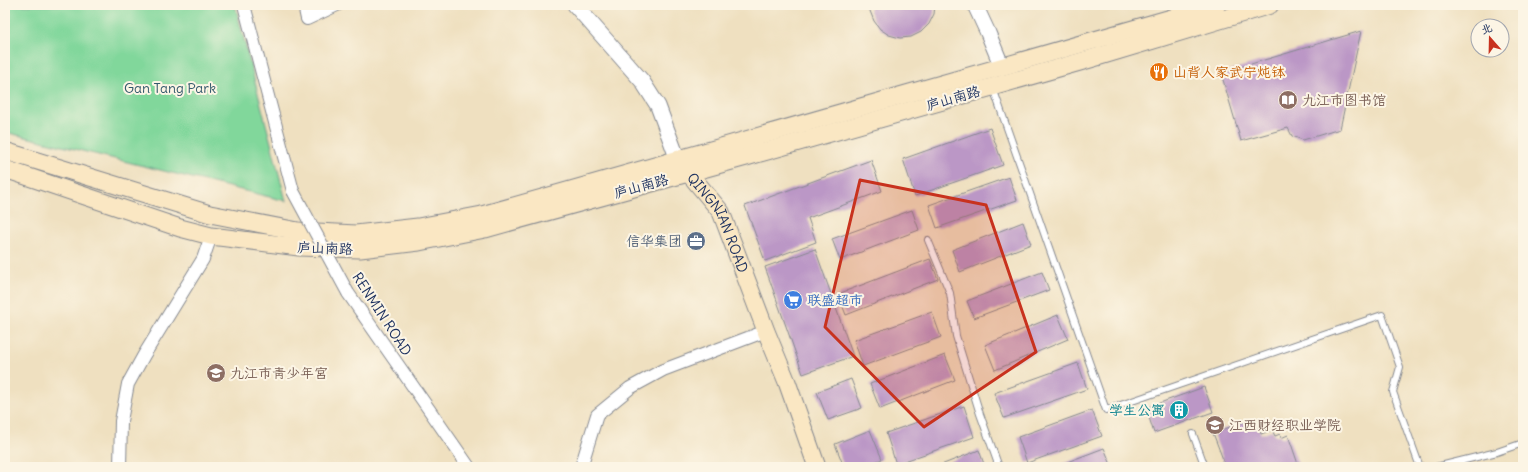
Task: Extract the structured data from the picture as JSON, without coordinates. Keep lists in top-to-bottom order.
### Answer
{
  "streets": {
    "main road": ["庐山南路", "QINGNIAN ROAD"],
    "street": ["RENMIN ROAD"]
  },
  "crossings": [
    ["庐山南路", "QINGNIAN ROAD"]
  ],
  "parks": ["Gan Tang Park"],
  "places": {
    "restaurant": ["山背人家武宁炖钵"],
    "library": ["九江市图书馆"],
    "office": ["信华集团"],
    "supermarket": ["联盛超市"],
    "school or university": ["九江市青少年宫", "江西财经职业学院"],
    "building": ["学生公寓"]
  },
  "north": "top"
}
